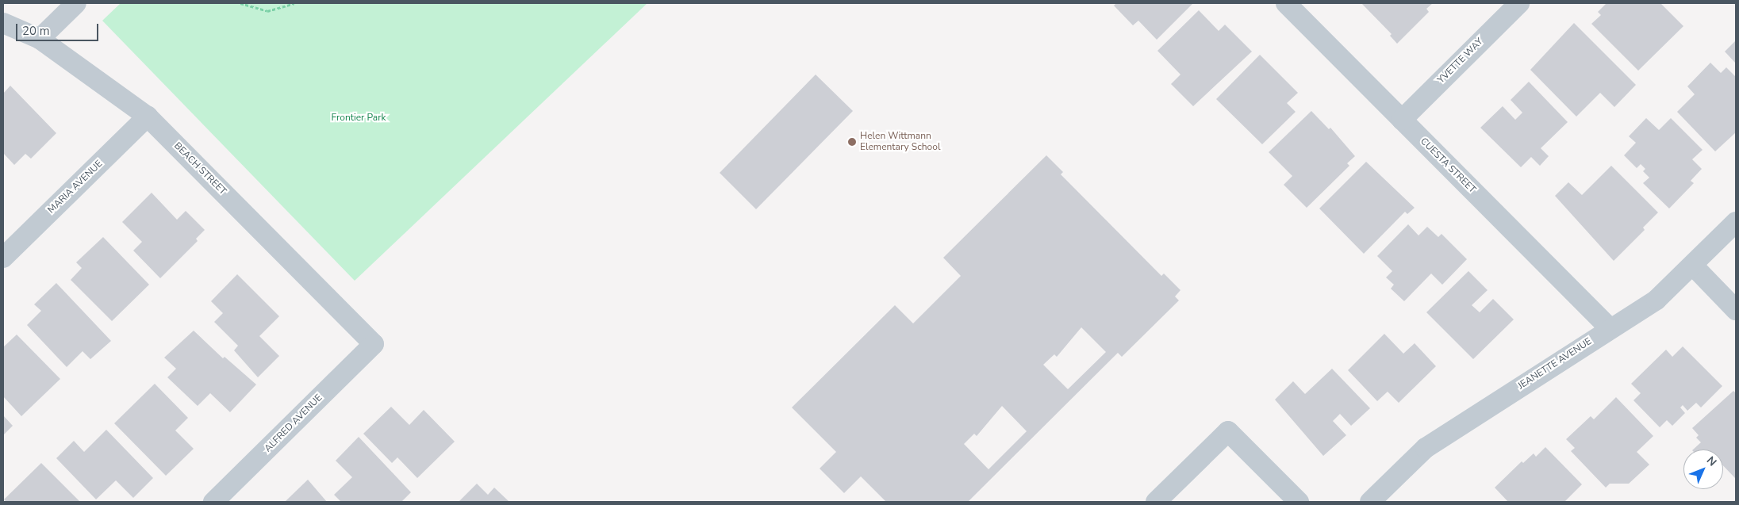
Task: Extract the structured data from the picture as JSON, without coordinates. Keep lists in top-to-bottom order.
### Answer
{
  "streets": {
    "street": [
      "YVETTE WAY",
      "CUESTA STREET",
      "BEACH STREET",
      "MARIA AVENUE",
      "JEANETTE AVENUE",
      "ALFRED AVENUE"
    ]
  },
  "crossings": [
    ["YVETTE WAY", "CUESTA STREET"],
    ["CUESTA STREET", "JEANETTE AVENUE"],
    ["BEACH STREET", "MARIA AVENUE"],
    ["BEACH STREET", "ALFRED AVENUE"]
  ],
  "parks": ["Frontier Park"],
  "places": ["Helen Wittmann Elementary School"],
  "scale_bar": "20 m",
  "north": "top right"
}
